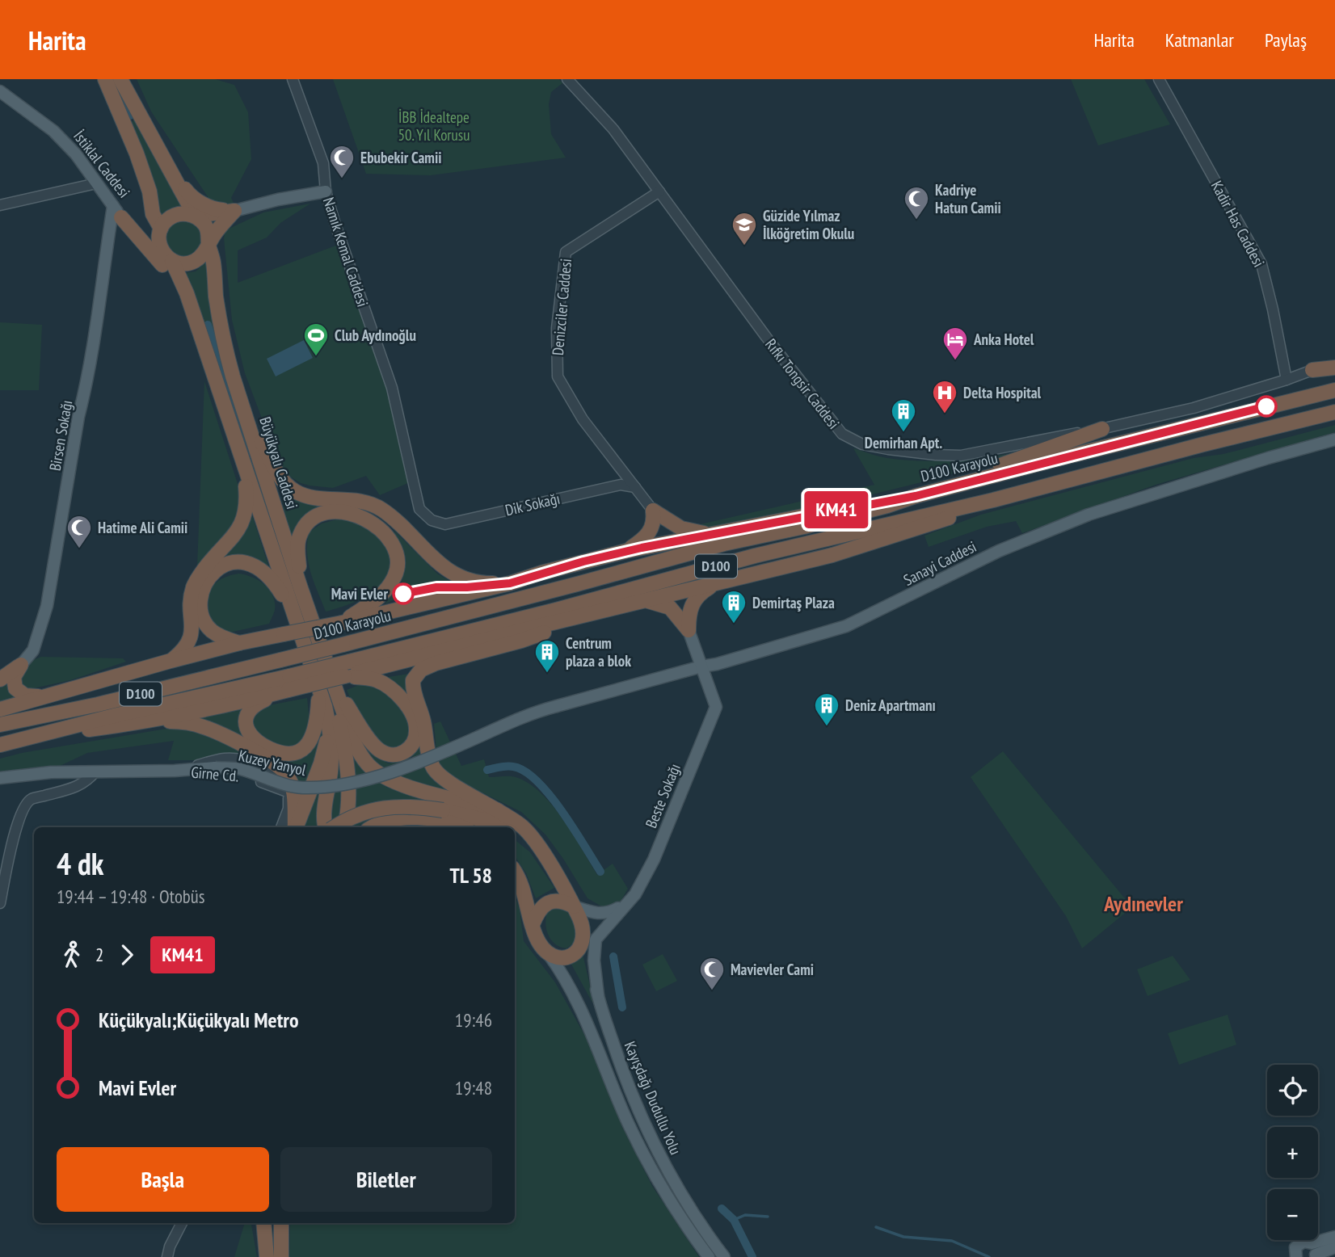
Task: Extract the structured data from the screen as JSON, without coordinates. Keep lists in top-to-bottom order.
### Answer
{
  "streets": {
    "highway": [
      "İstiklal Caddesi",
      "Büyükyalı Caddesi",
      "D100 Karayolu",
      "D100"
    ],
    "main road": [
      "Birsen Sokağı",
      "Sanayi Caddesi",
      "Kuzey Yanyol",
      "Beste Sokağı",
      "Kayışdağı Dudullu Yolu"
    ],
    "street": [
      "Kadir Has Caddesi",
      "Namık Kemal Caddesi",
      "Denizciler Caddesi",
      "Rıfkı Tongsir Caddesi",
      "Dik Sokağı",
      "Girne Cd."
    ]
  },
  "crossings": [
    ["İstiklal Caddesi", "Birsen Sokağı"],
    ["İstiklal Caddesi", "Büyükyalı Caddesi"],
    ["Kadir Has Caddesi", "Rıfkı Tongsir Caddesi"],
    ["Namık Kemal Caddesi", "Dik Sokağı"],
    ["Denizciler Caddesi", "Rıfkı Tongsir Caddesi"],
    ["Denizciler Caddesi", "Dik Sokağı"],
    ["Sanayi Caddesi", "Kuzey Yanyol"],
    ["Sanayi Caddesi", "Beste Sokağı"],
    ["Kuzey Yanyol", "Girne Cd."],
    ["Beste Sokağı", "Kayışdağı Dudullu Yolu"]
  ],
  "districts": ["Aydınevler"],
  "parks": ["İBB İdealtepe 50. Yıl Korusu"],
  "places": {
    "mosque": [
      "Ebubekir Camii",
      "Kadriye Hatun Camii",
      "Hatime Ali Camii",
      "Mavievler Cami"
    ],
    "school or university": ["Güzide Yılmaz İlköğretim Okulu"],
    "sports": ["Club Aydınoğlu"],
    "hotel": ["Anka Hotel"],
    "hospital": ["Delta Hospital"],
    "building": [
      "Demirhan Apt.",
      "Demirtaş Plaza",
      "Centrum plaza a blok",
      "Deniz Apartmanı"
    ],
    "other": ["Mavi Evler"]
  },
  "lines": ["bus line KM41"],
  "page": {
    "header": "Harita",
    "nav": ["Harita", "Katmanlar", "Paylaş"],
    "on_map": "KM41",
    "heading": ["4 dk", "19:44 – 19:48 · Otobüs", "TL 58"],
    "legs": ["2", "KM41"],
    "list": [
      {
        "name": "Küçükyalı;Küçükyalı Metro",
        "value": "19:46"
      },
      {
        "name": "Mavi Evler",
        "value": "19:48"
      }
    ],
    "map_buttons": ["+", "−"],
    "buttons": ["Başla", "Biletler"]
  }
}
